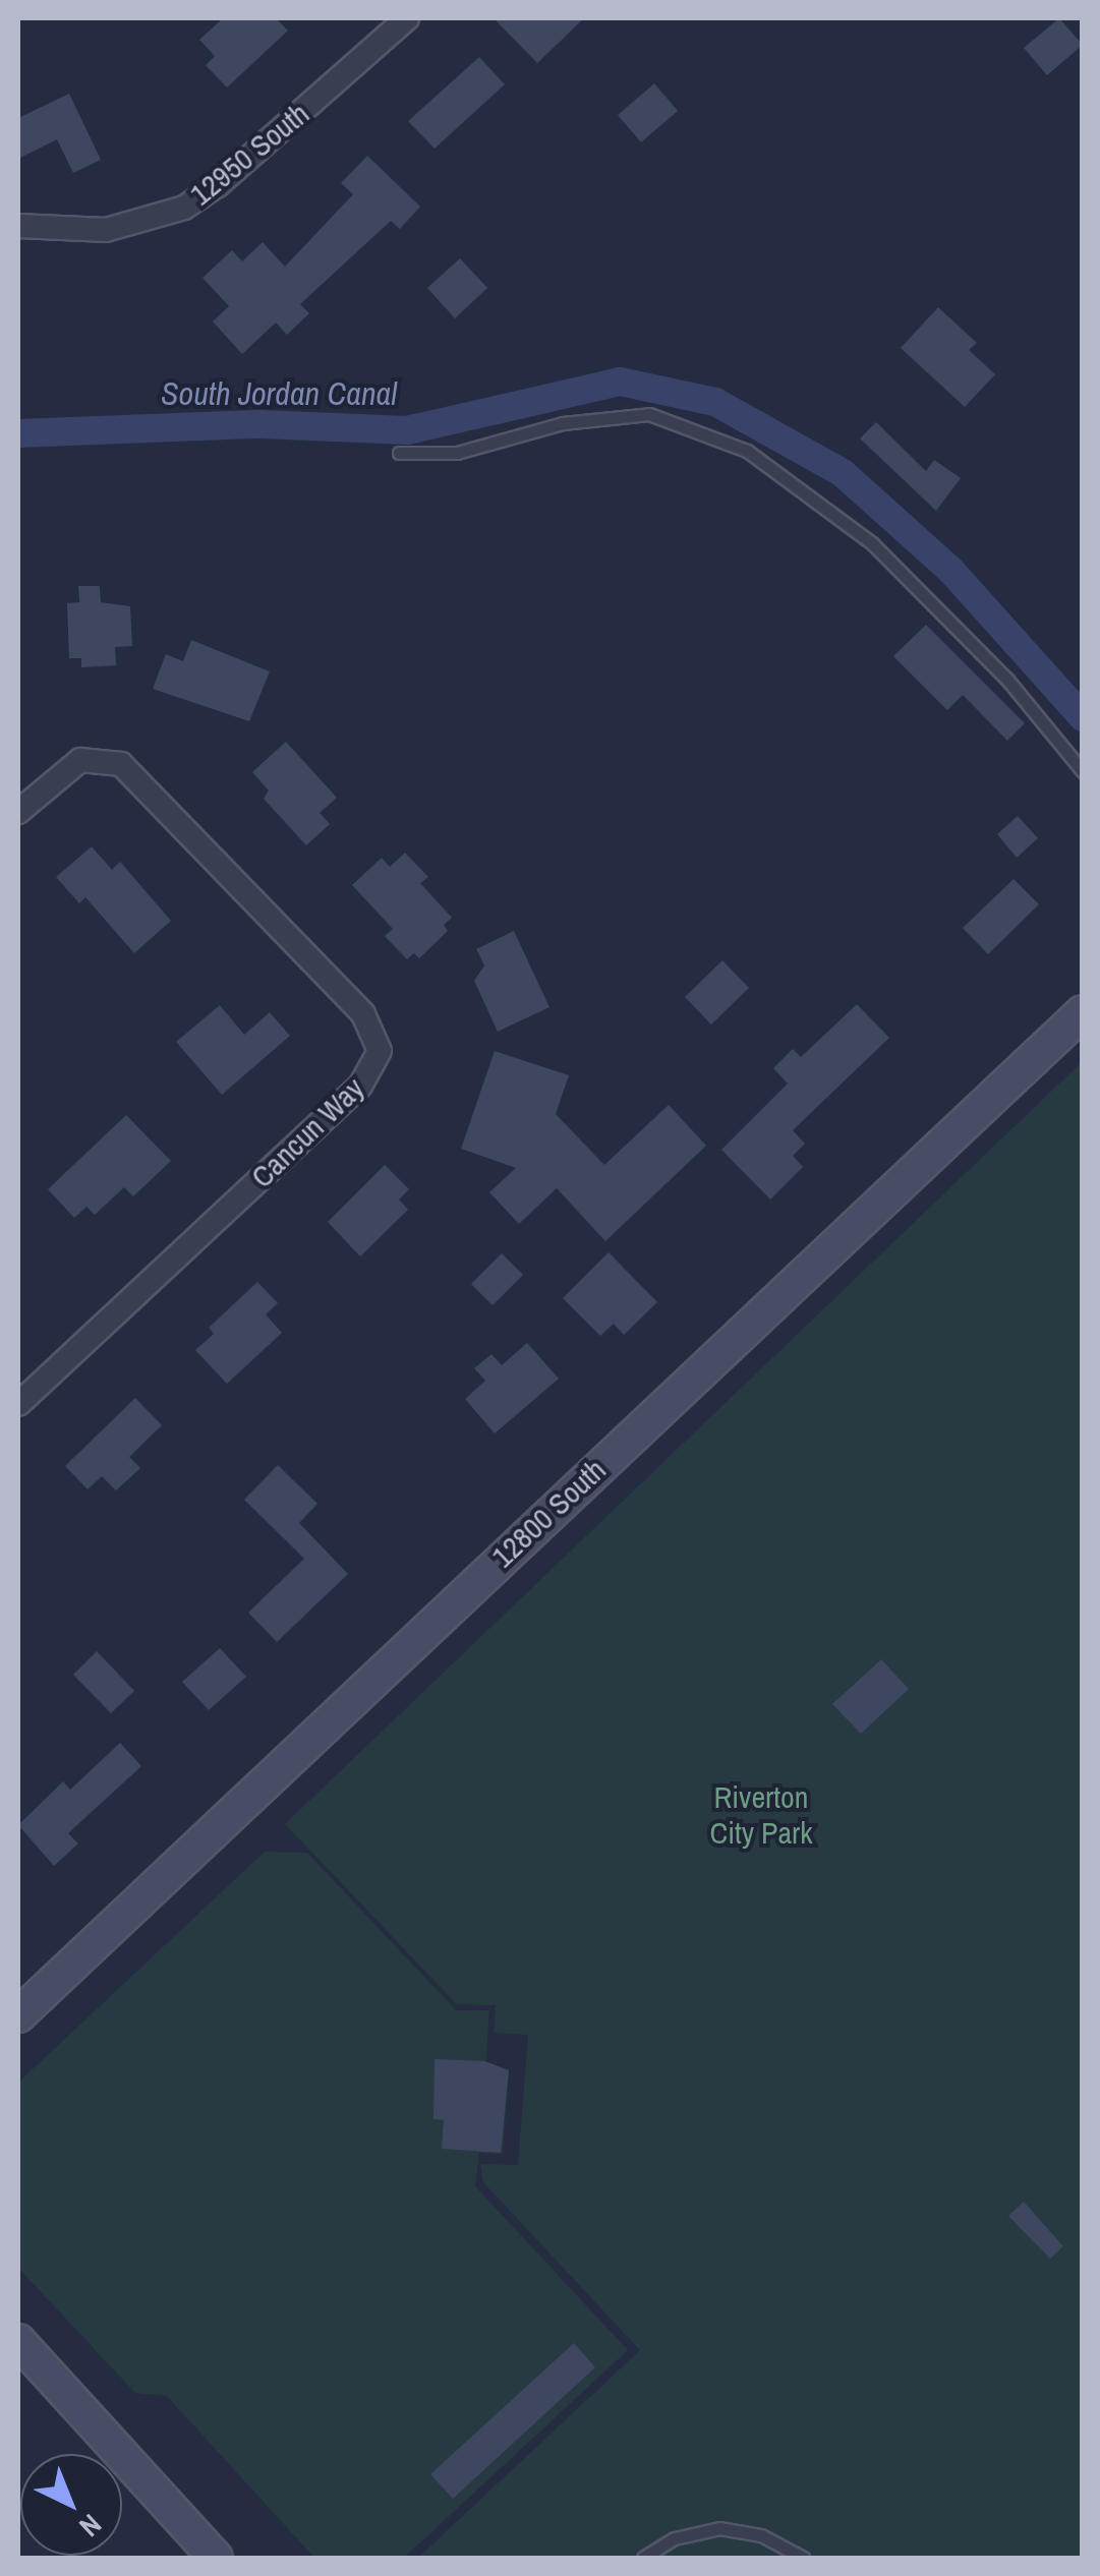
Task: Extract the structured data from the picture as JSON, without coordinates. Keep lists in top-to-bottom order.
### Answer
{
  "streets": {
    "street": ["12950 South", "Cancun Way", "12800 South"]
  },
  "water": ["South Jordan Canal"],
  "parks": ["Riverton City Park"],
  "north": "bottom right"
}
